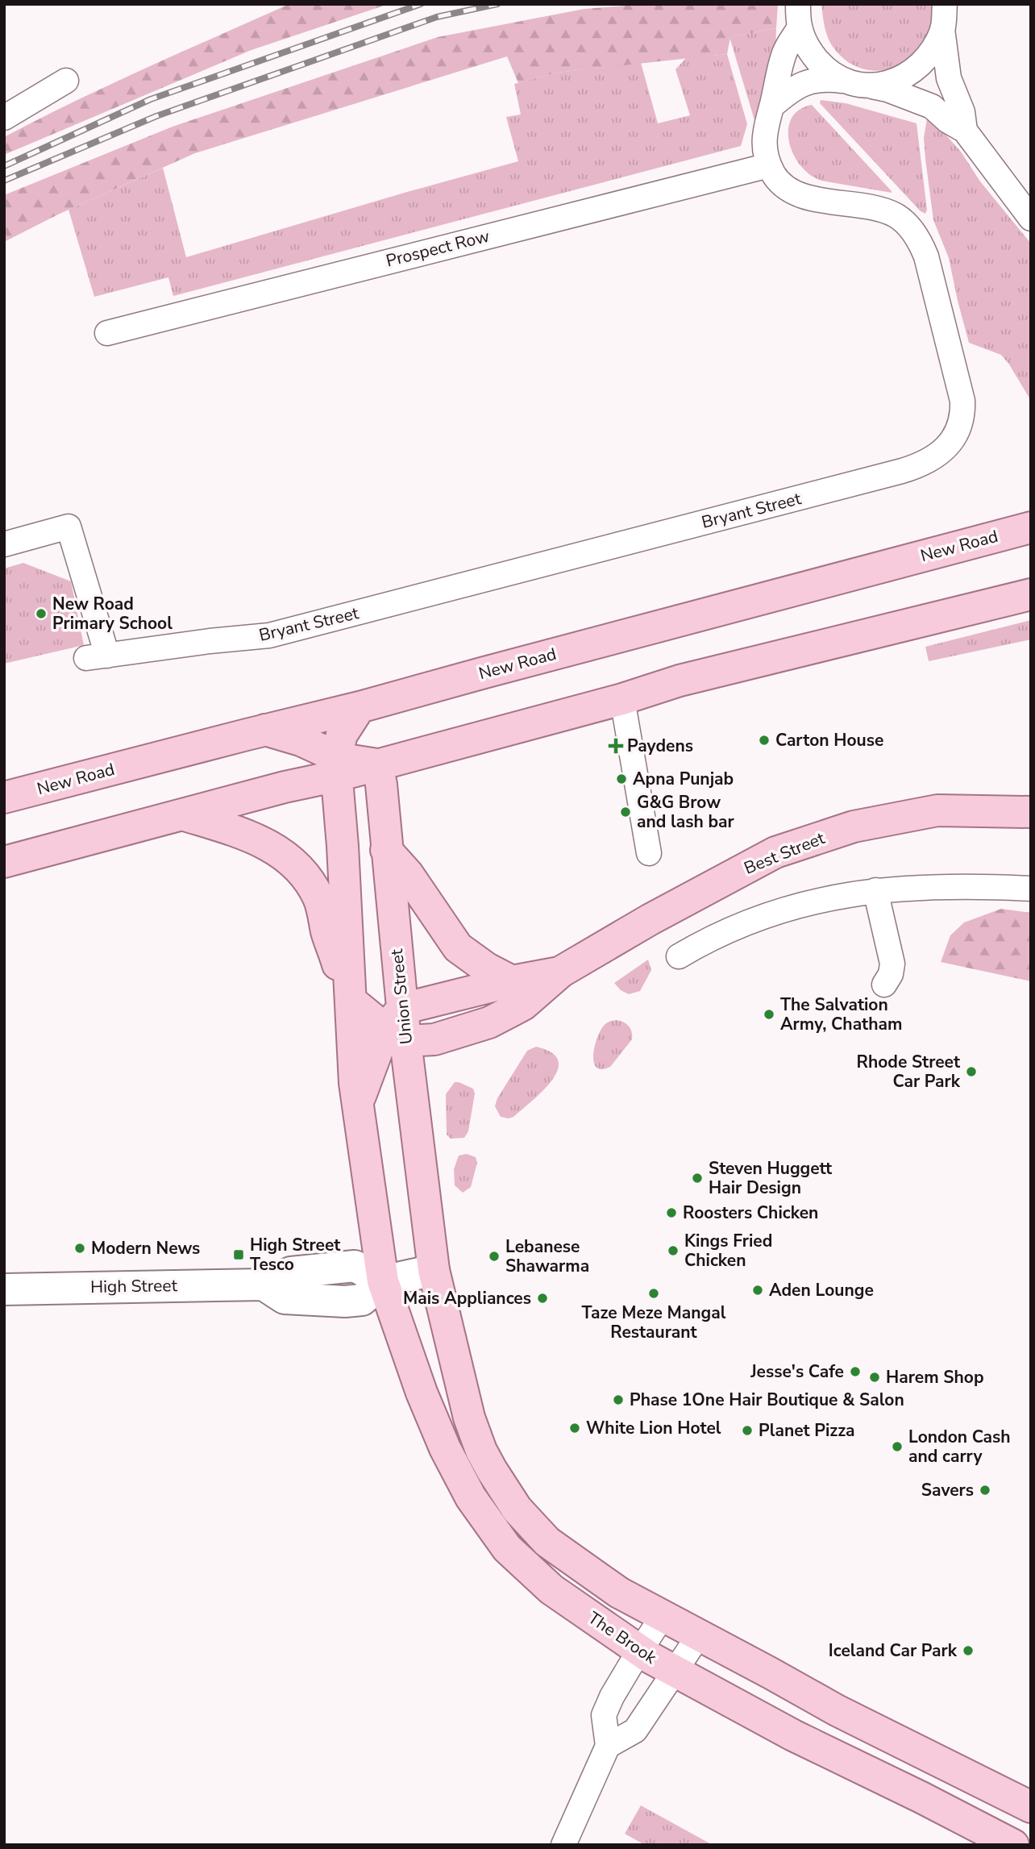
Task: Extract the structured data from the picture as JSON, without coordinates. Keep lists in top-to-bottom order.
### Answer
{
  "streets": {
    "main road": [
      "New Road",
      "Best Street",
      "Union Street",
      "High Street",
      "The Brook"
    ],
    "street": ["Prospect Row", "Bryant Street"]
  },
  "crossings": [
    ["Prospect Row", "Bryant Street"],
    ["Best Street", "Union Street"],
    ["Union Street", "The Brook"],
    ["High Street", "The Brook"]
  ],
  "places": {
    "other": [
      "New Road Primary School",
      "Carton House",
      "Apna Punjab",
      "G&G Brow and lash bar",
      "The Salvation Army, Chatham",
      "Rhode Street Car Park",
      "Steven Huggett Hair Design",
      "Roosters Chicken",
      "Modern News",
      "Kings Fried Chicken",
      "Lebanese Shawarma",
      "Aden Lounge",
      "Taze Meze Mangal Restaurant",
      "Mais Appliances",
      "Jesse's Cafe",
      "Harem Shop",
      "Phase 1One Hair Boutique & Salon",
      "White Lion Hotel",
      "Planet Pizza",
      "London Cash and carry",
      "Savers",
      "Iceland Car Park"
    ],
    "health": ["Paydens"],
    "transit": ["High Street Tesco"]
  }
}
